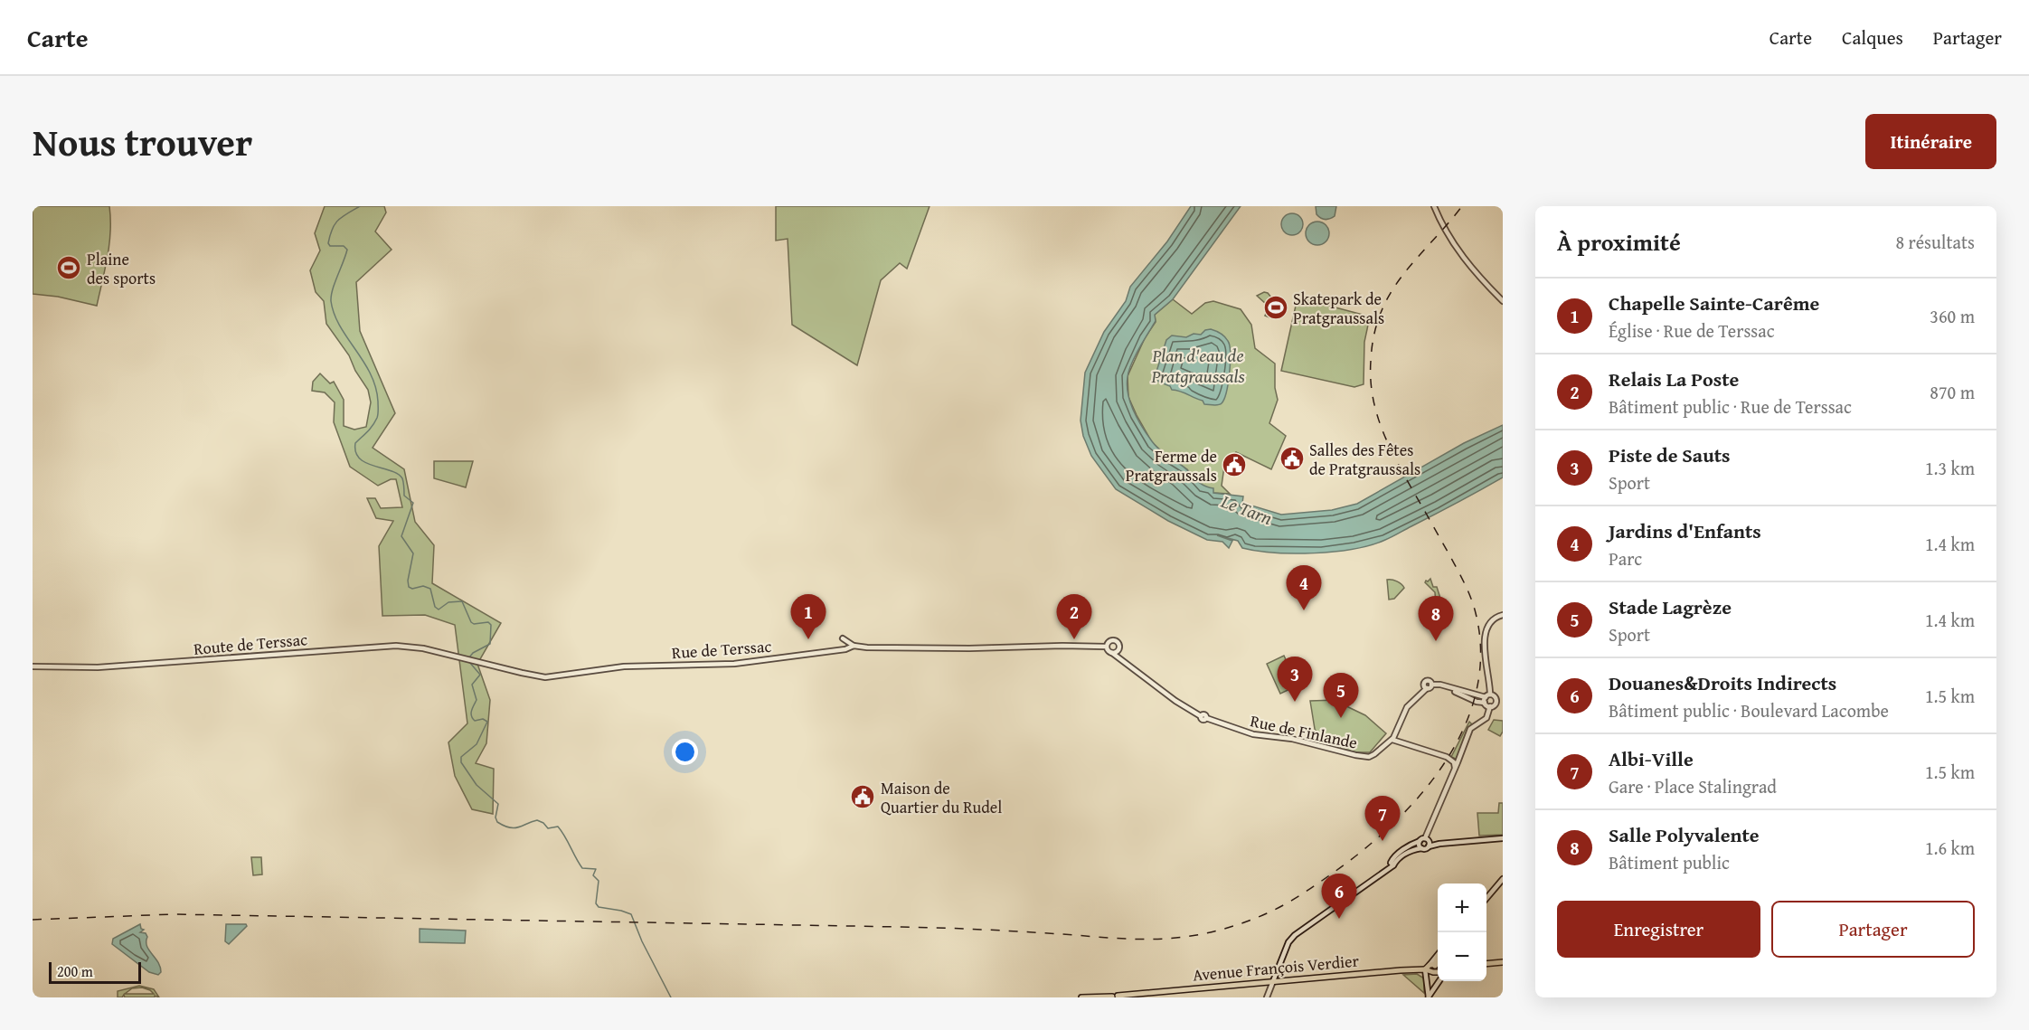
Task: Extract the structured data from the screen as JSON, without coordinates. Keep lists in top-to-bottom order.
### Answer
{
  "streets": {
    "main road": ["Avenue François Verdier"],
    "street": ["Route de Terssac", "Rue de Terssac", "Rue de Finlande"]
  },
  "crossings": [
    ["Route de Terssac", "Rue de Terssac"]
  ],
  "water": ["Plan d'eau de Pratgraussals", "Le Tarn"],
  "places": {
    "sports": ["Plaine des sports", "Skatepark de Pratgraussals"],
    "public building": ["Salles des Fêtes de Pratgraussals", "Ferme de Pratgraussals", "Maison de Quartier du Rudel"]
  },
  "scale_bar": "200 m",
  "page": {
    "header": "Carte",
    "nav": ["Carte", "Calques", "Partager"],
    "title": "Nous trouver",
    "buttons": [
      "Itinéraire",
      ["Enregistrer", "Partager"]
    ],
    "heading": ["À proximité", "8 résultats"],
    "list": [
      {
        "mark": "1",
        "name": "Chapelle Sainte-Carême",
        "note": "Église · Rue de Terssac",
        "value": "360 m"
      },
      {
        "mark": "2",
        "name": "Relais La Poste",
        "note": "Bâtiment public · Rue de Terssac",
        "value": "870 m"
      },
      {
        "mark": "3",
        "name": "Piste de Sauts",
        "note": "Sport",
        "value": "1.3 km"
      },
      {
        "mark": "4",
        "name": "Jardins d'Enfants",
        "note": "Parc",
        "value": "1.4 km"
      },
      {
        "mark": "5",
        "name": "Stade Lagrèze",
        "note": "Sport",
        "value": "1.4 km"
      },
      {
        "mark": "6",
        "name": "Douanes&Droits Indirects",
        "note": "Bâtiment public · Boulevard Lacombe",
        "value": "1.5 km"
      },
      {
        "mark": "7",
        "name": "Albi-Ville",
        "note": "Gare · Place Stalingrad",
        "value": "1.5 km"
      },
      {
        "mark": "8",
        "name": "Salle Polyvalente",
        "note": "Bâtiment public",
        "value": "1.6 km"
      }
    ],
    "pins": [
      "4",
      "1",
      "2",
      "8",
      "3",
      "5",
      "7",
      "6"
    ],
    "map_buttons": ["+", "−"],
    "scale": "200 m"
  }
}
